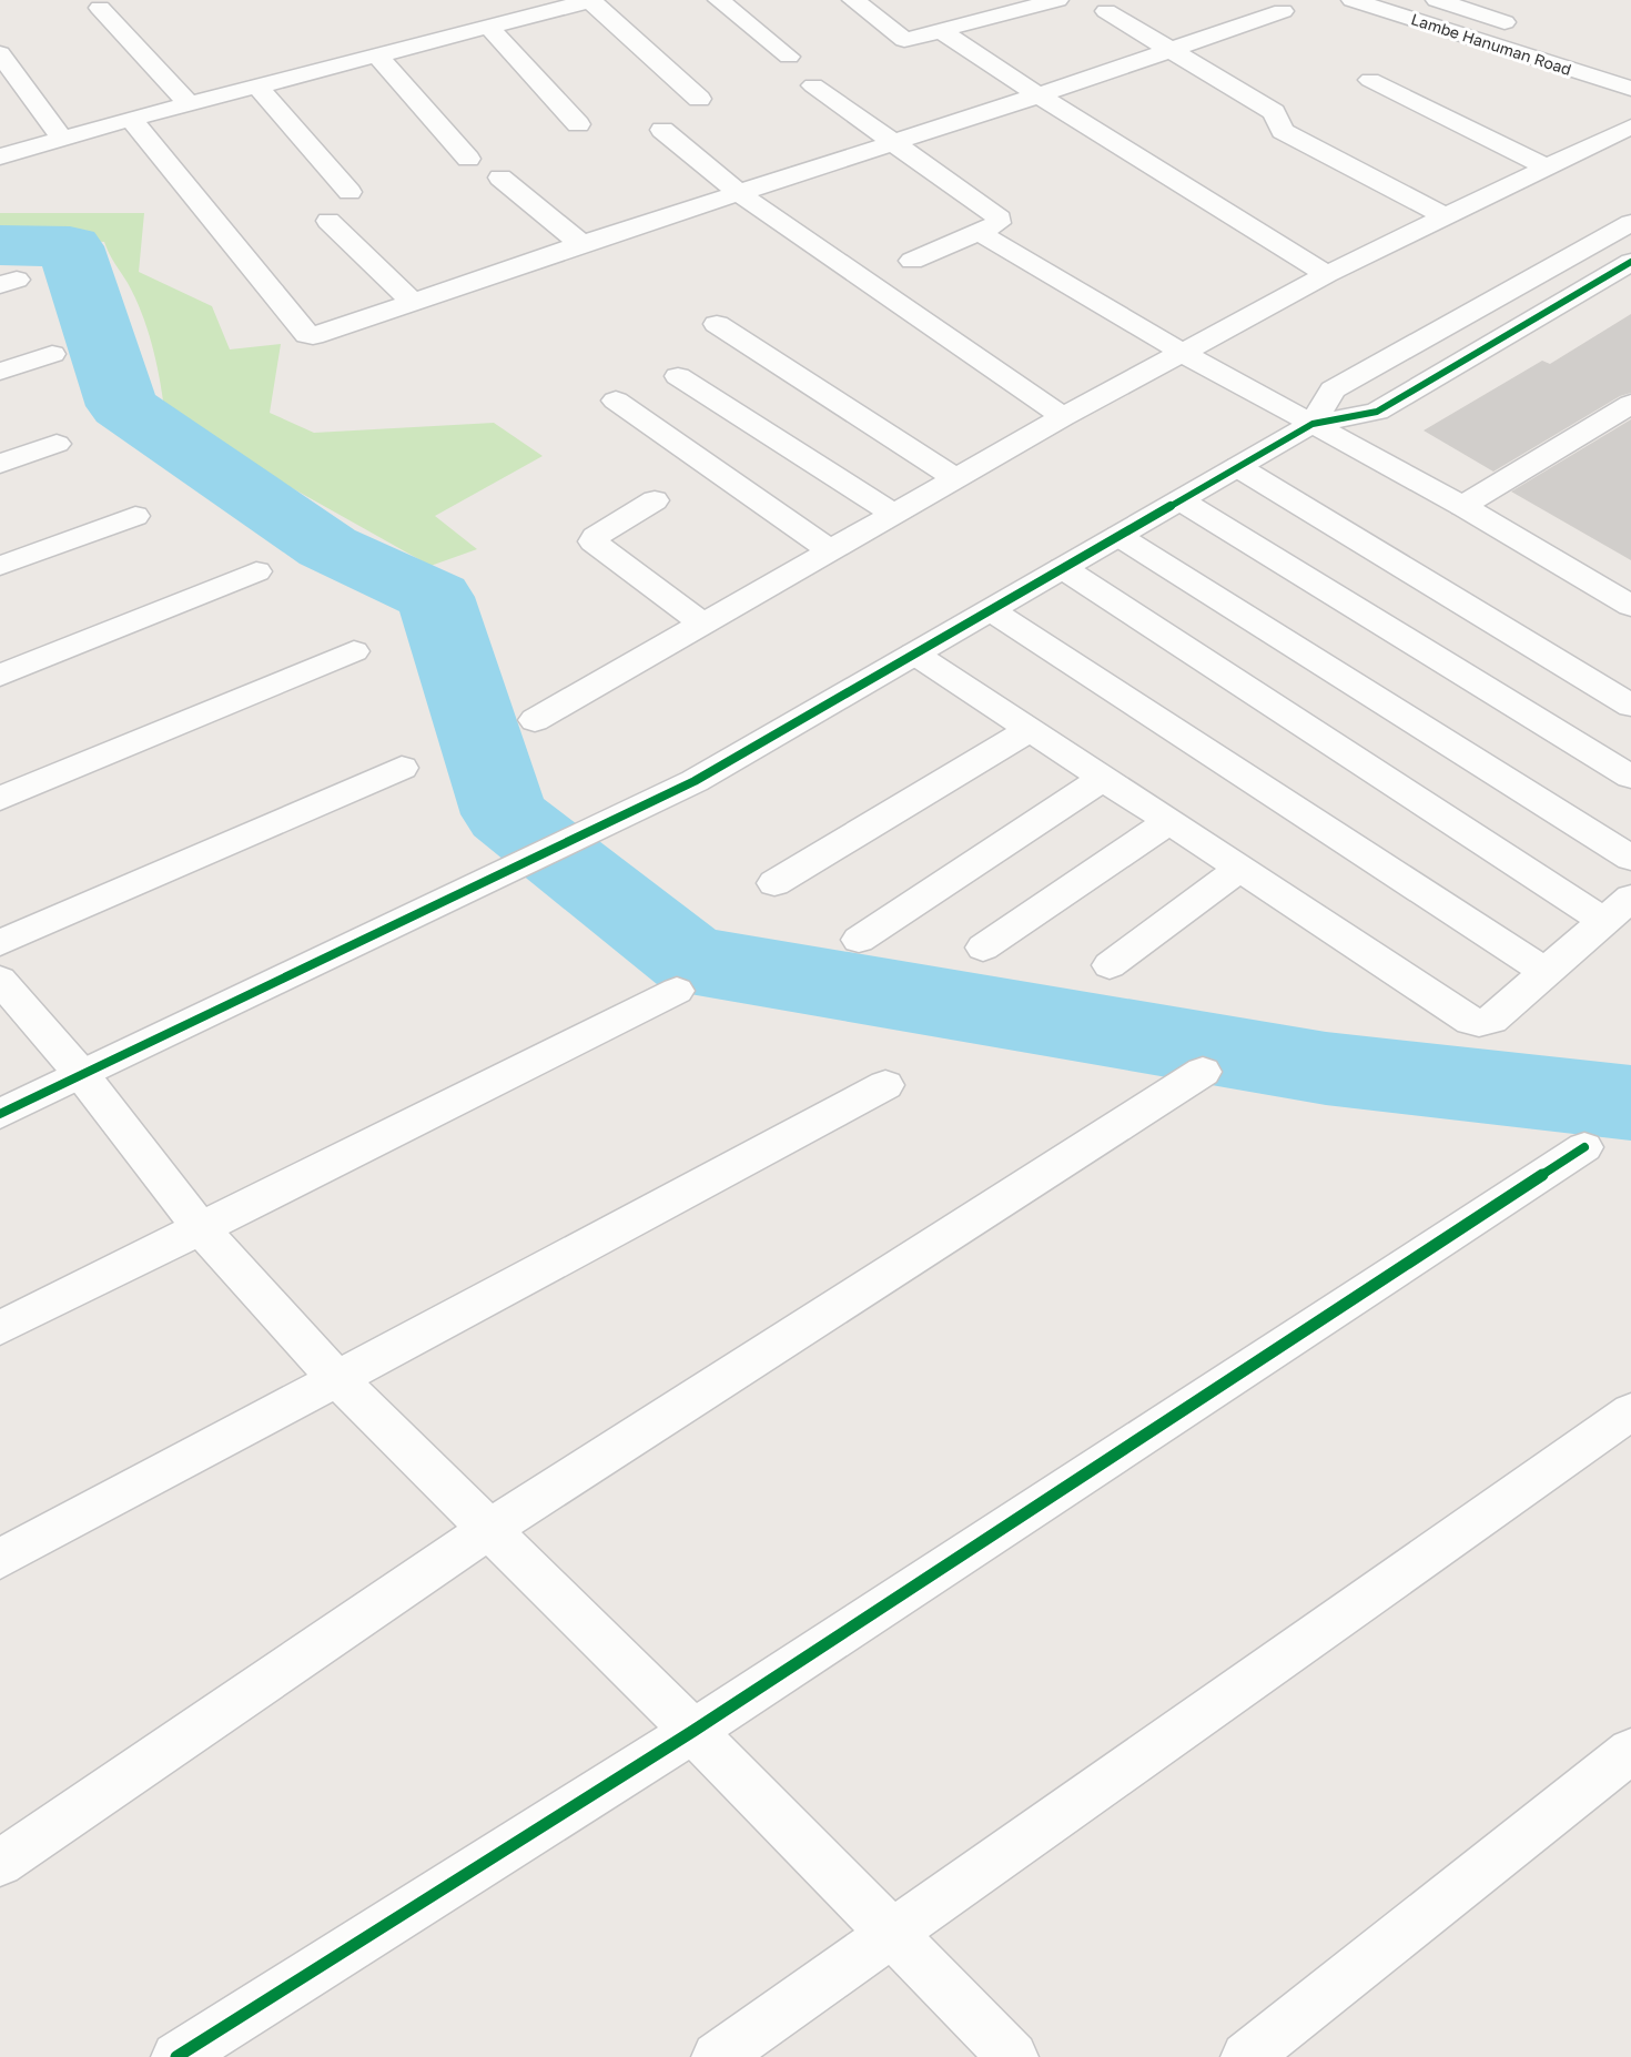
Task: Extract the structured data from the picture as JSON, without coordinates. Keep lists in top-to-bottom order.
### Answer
{
  "streets": {
    "street": ["Lambe Hanuman Road"]
  }
}
